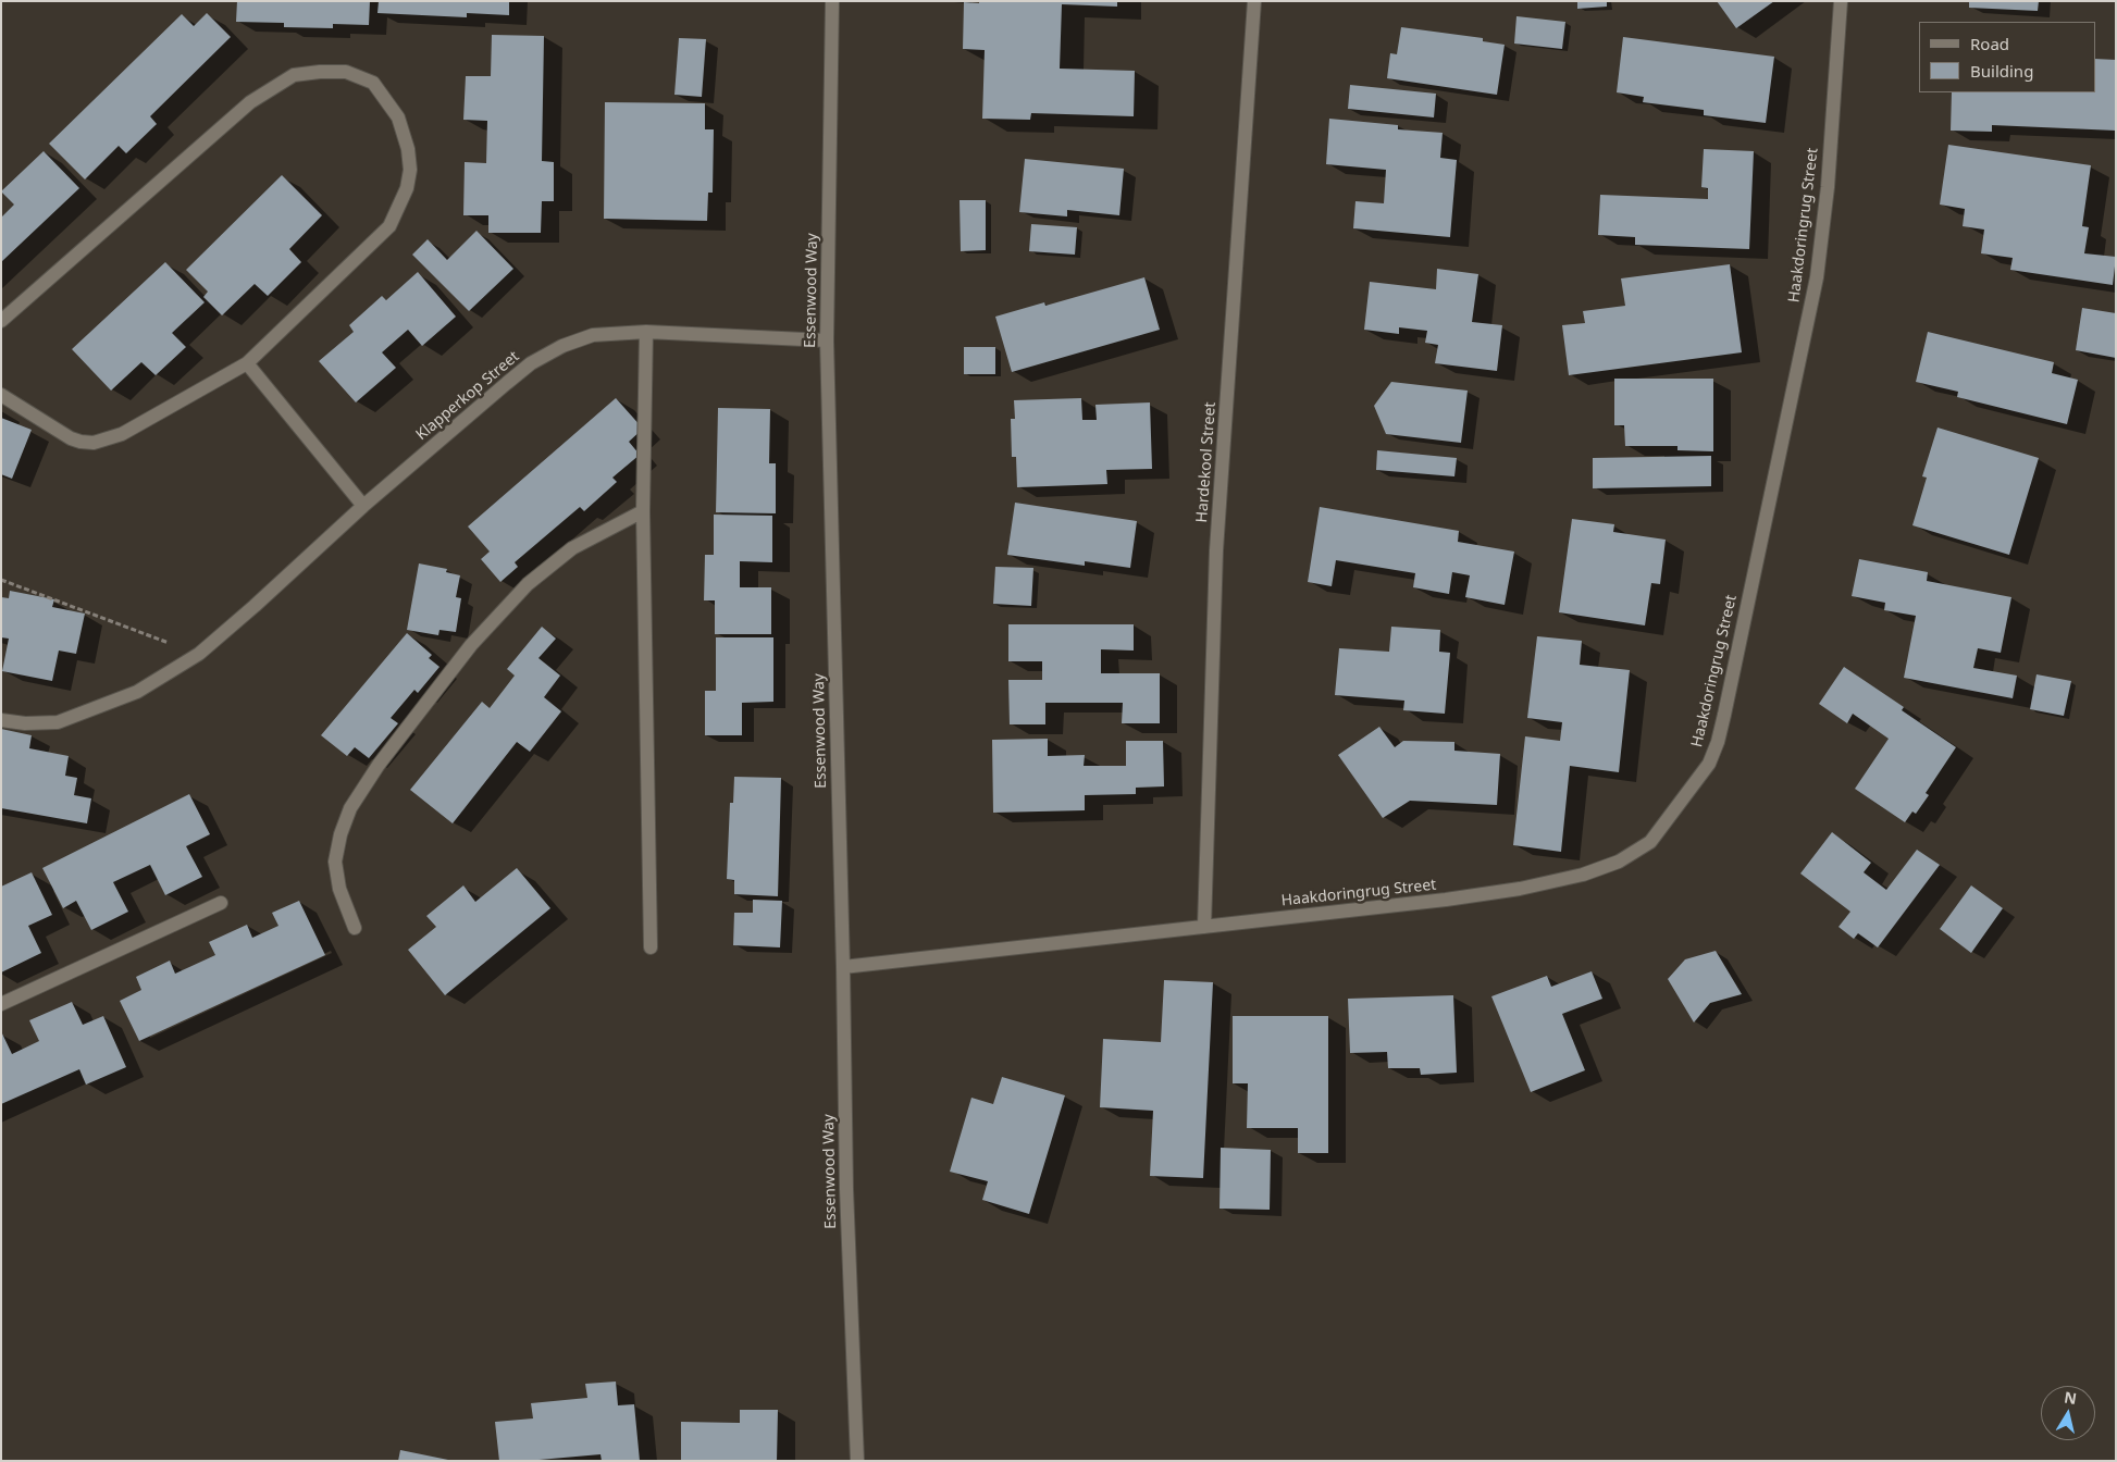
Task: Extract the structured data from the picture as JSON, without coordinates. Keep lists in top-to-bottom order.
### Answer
{
  "streets": {
    "street": [
      "Haakdoringrug Street",
      "Essenwood Way",
      "Klapperkop Street",
      "Hardekool Street"
    ]
  },
  "crossings": [
    ["Haakdoringrug Street", "Essenwood Way"],
    ["Haakdoringrug Street", "Hardekool Street"],
    ["Essenwood Way", "Klapperkop Street"]
  ],
  "legend": ["Road", "Building"],
  "north": "top"
}
